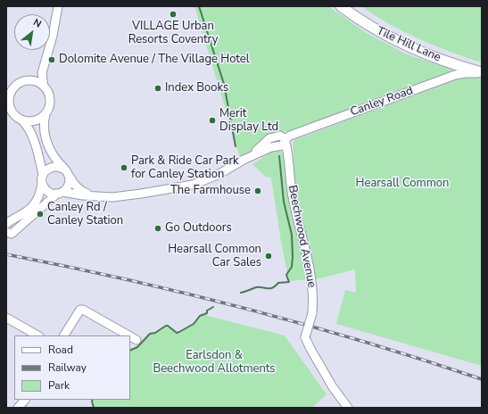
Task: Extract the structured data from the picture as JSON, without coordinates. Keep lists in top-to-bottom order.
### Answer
{
  "streets": {
    "main road": ["Tile Hill Lane"],
    "street": ["Canley Road", "Beechwood Avenue"]
  },
  "crossings": [
    ["Tile Hill Lane", "Canley Road"],
    ["Canley Road", "Beechwood Avenue"]
  ],
  "parks": ["Hearsall Common", "Earlsdon & Beechwood Allotments"],
  "places": [
    "VILLAGE Urban Resorts Coventry",
    "Dolomite Avenue / The Village Hotel",
    "Index Books",
    "Merit Display Ltd",
    "Park & Ride Car Park for Canley Station",
    "The Farmhouse",
    "Canley Rd / Canley Station",
    "Go Outdoors",
    "Hearsall Common Car Sales"
  ],
  "legend": ["Road", "Railway", "Park"],
  "north": "top right"
}
